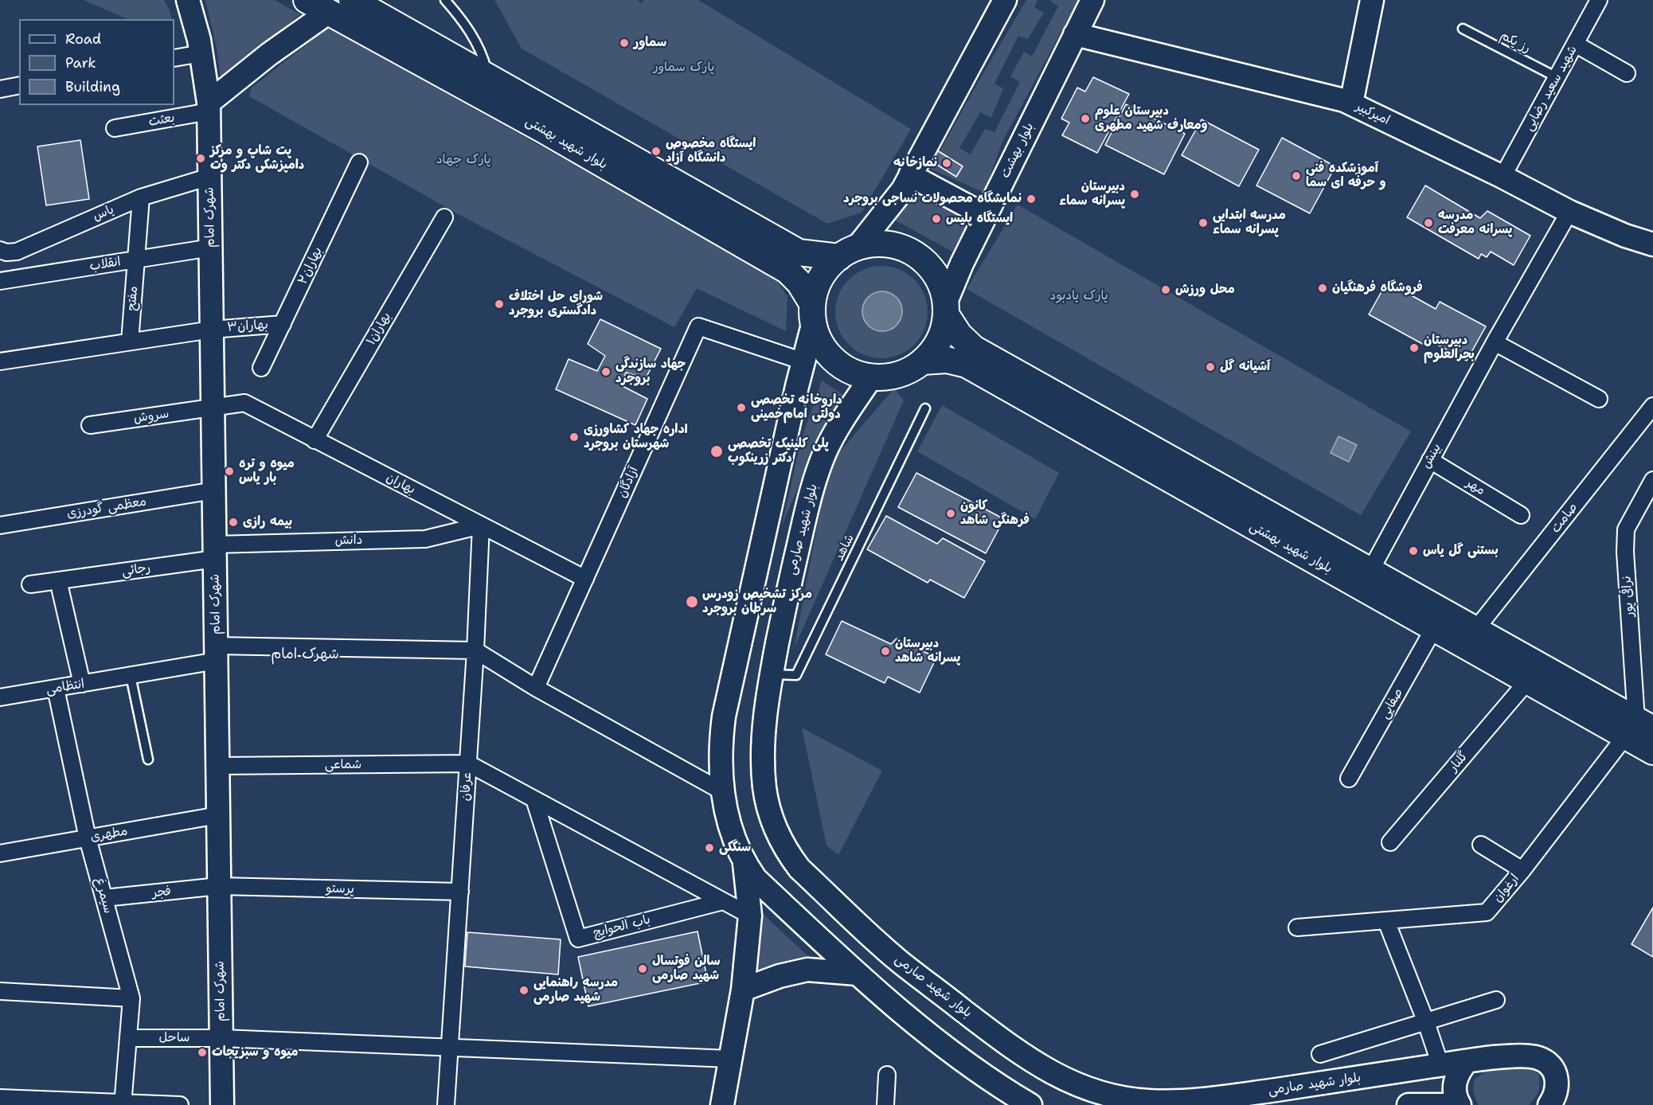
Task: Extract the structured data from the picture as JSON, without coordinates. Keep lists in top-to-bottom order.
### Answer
{
  "streets": {
    "main road": [
      "امیرکبیر",
      "بلوار شهید بهشتی",
      "بلوار بهشت",
      "شهرک امام",
      "بلوار شهید صارمی"
    ],
    "street": [
      "شهید سعید رضایی",
      "بعثت",
      "یاس",
      "انقلاب",
      "بهاران۲",
      "مفتح",
      "بهاران۳",
      "بهاران۱",
      "سروش",
      "بینش",
      "آزادگان",
      "بهاران",
      "مهر",
      "معظمی گودرزی",
      "صامت",
      "دانش",
      "رجائی",
      "نراقی پور",
      "انتظامی",
      "صفایی",
      "گلنار",
      "شماعی",
      "عرفان",
      "مطهری",
      "ارغوان",
      "پرستو",
      "فجر",
      "سیمرغ",
      "باب الحوایج",
      "ساحل"
    ],
    "lane": ["رز یکم", "شاهد"]
  },
  "crossings": [
    ["رز یکم", "شهید سعید رضایی"],
    ["شهید سعید رضایی", "امیرکبیر"],
    ["امیرکبیر", "بلوار بهشت"],
    ["امیرکبیر", "بینش"],
    ["بعثت", "شهرک امام"],
    ["بلوار شهید بهشتی", "بلوار بهشت"],
    ["بلوار شهید بهشتی", "بینش"],
    ["بلوار شهید بهشتی", "صامت"],
    ["بلوار شهید بهشتی", "بلوار شهید صارمی"],
    ["بلوار شهید بهشتی", "نراقی پور"],
    ["بلوار شهید بهشتی", "صفایی"],
    ["بلوار شهید بهشتی", "گلنار"],
    ["بلوار شهید بهشتی", "ارغوان"],
    ["بلوار بهشت", "بلوار شهید صارمی"],
    ["یاس", "شهرک امام"],
    ["یاس", "مفتح"],
    ["شهرک امام", "انقلاب"],
    ["شهرک امام", "بهاران۳"],
    ["شهرک امام", "سروش"],
    ["شهرک امام", "بهاران"],
    ["شهرک امام", "معظمی گودرزی"],
    ["شهرک امام", "دانش"],
    ["شهرک امام", "رجائی"],
    ["شهرک امام", "انتظامی"],
    ["شهرک امام", "شماعی"],
    ["شهرک امام", "مطهری"],
    ["شهرک امام", "پرستو"],
    ["شهرک امام", "فجر"],
    ["شهرک امام", "ساحل"],
    ["انقلاب", "مفتح"],
    ["بهاران۲", "بهاران۳"],
    ["بهاران۱", "بهاران"],
    ["سروش", "بهاران"],
    ["بینش", "مهر"],
    ["آزادگان", "بهاران"],
    ["بهاران", "دانش"],
    ["بهاران", "عرفان"],
    ["بلوار شهید صارمی", "شاهد"],
    ["دانش", "رجائی"],
    ["دانش", "عرفان"],
    ["نراقی پور", "ارغوان"],
    ["انتظامی", "سیمرغ"],
    ["شماعی", "عرفان"],
    ["عرفان", "پرستو"],
    ["مطهری", "سیمرغ"],
    ["پرستو", "فجر"],
    ["فجر", "سیمرغ"],
    ["سیمرغ", "ساحل"]
  ],
  "districts": ["شهرک امام"],
  "parks": ["پارک سماور", "پارک جهاد", "پارک یادبود"],
  "places": [
    "سماور",
    "دبیرستان علوم ومعارف شهید مطهری",
    "ایستگاه مخصوص دانشگاه آزاد",
    "پت شاپ و مرکز دامپزشکی دکتر وت",
    "نمازخانه",
    "آموزشکده فنی و حرفه ای سما",
    "دبیرستان پسرانه سماء",
    "نمایشگاه محصولات نساجی بروجرد",
    "ایستگاه پلیس",
    "مدرسه ابتدایی پسرانه سماء",
    "مدرسه پسرانه معرفت",
    "فروشگاه فرهنگیان",
    "محل ورزش",
    "شورای حل اختلاف دادگستری بروجرد",
    "دبیرستان بحرالعلوم",
    "آشیانه گل",
    "جهاد سازندگی بروجرد",
    "داروخانه تخصصی دولتی امام‌خمینی",
    "اداره جهاد کشاورزی شهرستان بروجرد",
    "پلی کلینیک تخصصی دکتر زرینکوب",
    "میوه و تره بار یاس",
    "کانون فرهنگی شاهد",
    "بیمه رازی",
    "بستنی گل یاس",
    "مرکز تشخیص زودرس سرطان بروجرد",
    "دبیرستان پسرانه شاهد",
    "سنگکی",
    "سالن فوتسال شهید صارمی",
    "مدرسه راهنمایی شهید صارمی",
    "میوه و سبزیجات"
  ],
  "legend": ["Road", "Park", "Building"]
}
